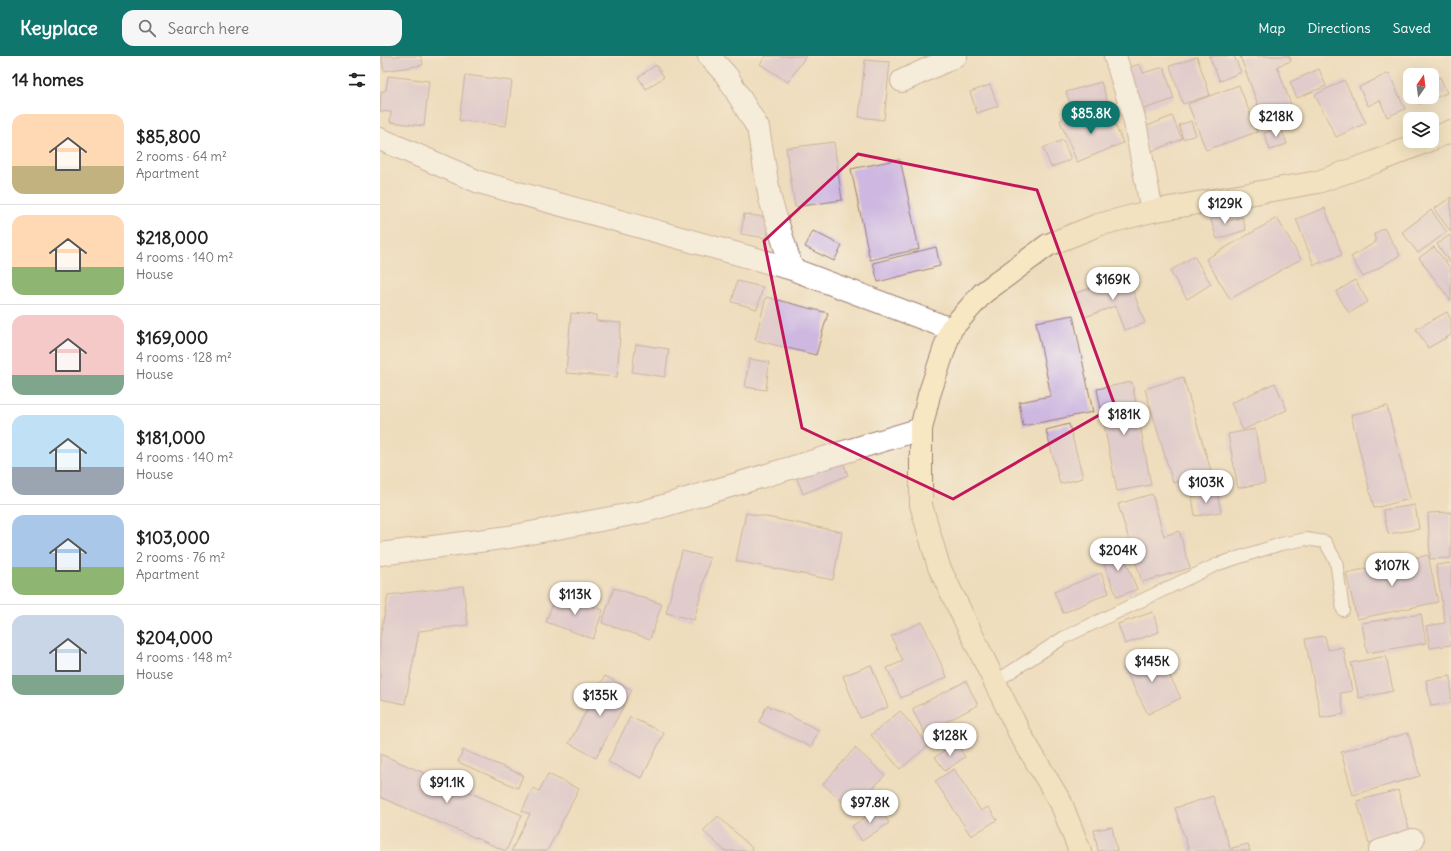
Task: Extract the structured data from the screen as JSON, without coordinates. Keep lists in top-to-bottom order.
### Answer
{
  "north": "top",
  "page": {
    "header": "Keyplace",
    "search": "Search here",
    "nav": ["Map", "Directions", "Saved"],
    "heading": "14 homes",
    "price": [
      "$85.8K",
      "$218K",
      "$129K",
      "$169K",
      "$181K",
      "$103K",
      "$204K",
      "$107K",
      "$113K",
      "$145K",
      "$135K",
      "$128K",
      "$91.1K",
      "$97.8K"
    ],
    "list": [
      {
        "name": "$85,800",
        "note": "2 rooms · 64 m² · Apartment"
      },
      {
        "name": "$218,000",
        "note": "4 rooms · 140 m² · House"
      },
      {
        "name": "$169,000",
        "note": "4 rooms · 128 m² · House"
      },
      {
        "name": "$181,000",
        "note": "4 rooms · 140 m² · House"
      },
      {
        "name": "$103,000",
        "note": "2 rooms · 76 m² · Apartment"
      },
      {
        "name": "$204,000",
        "note": "4 rooms · 148 m² · House"
      }
    ]
  }
}
